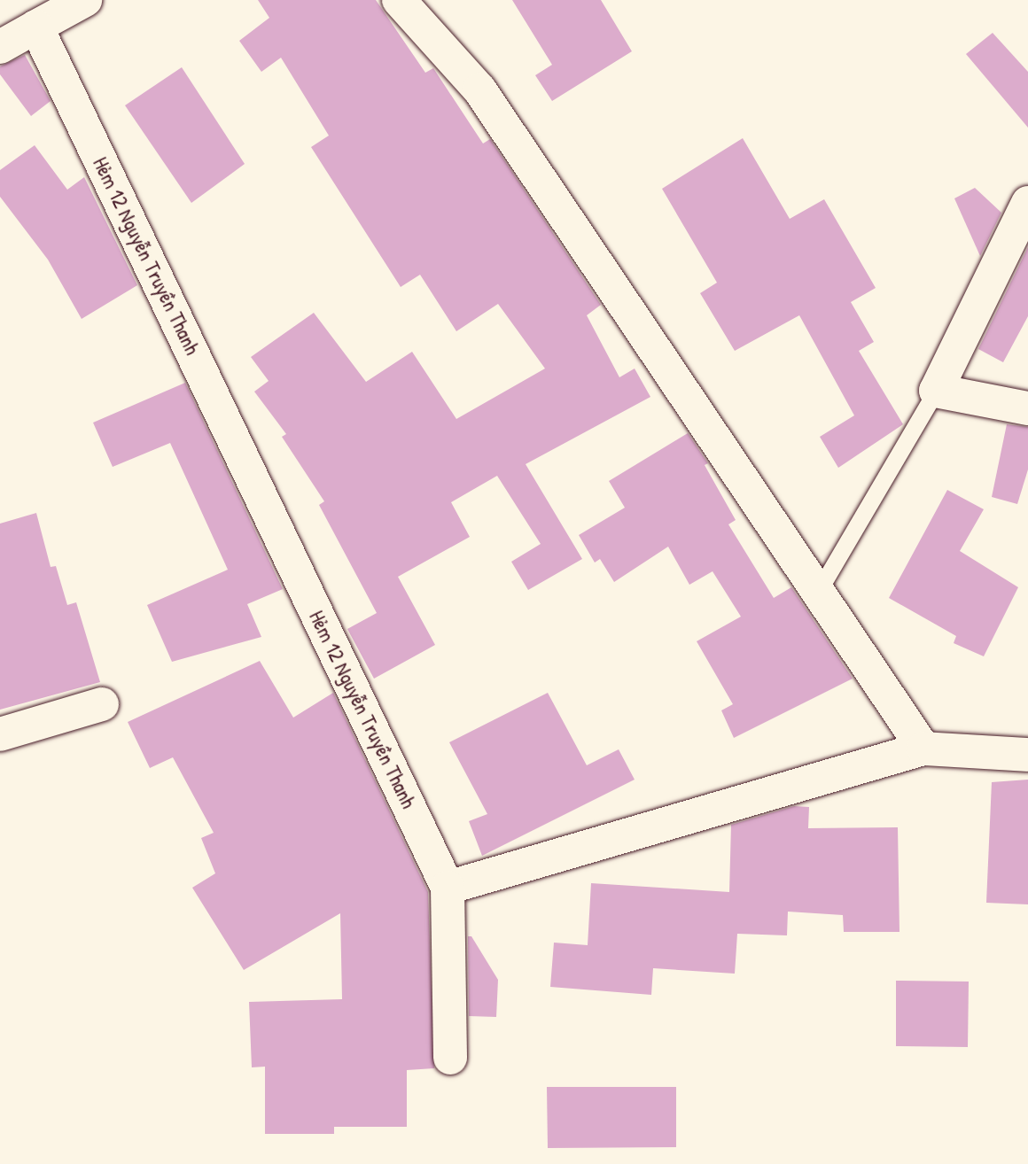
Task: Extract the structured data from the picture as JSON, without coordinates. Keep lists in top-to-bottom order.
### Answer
{
  "streets": {
    "street": ["Hẻm 12 Nguyễn Truyền Thanh"]
  }
}
